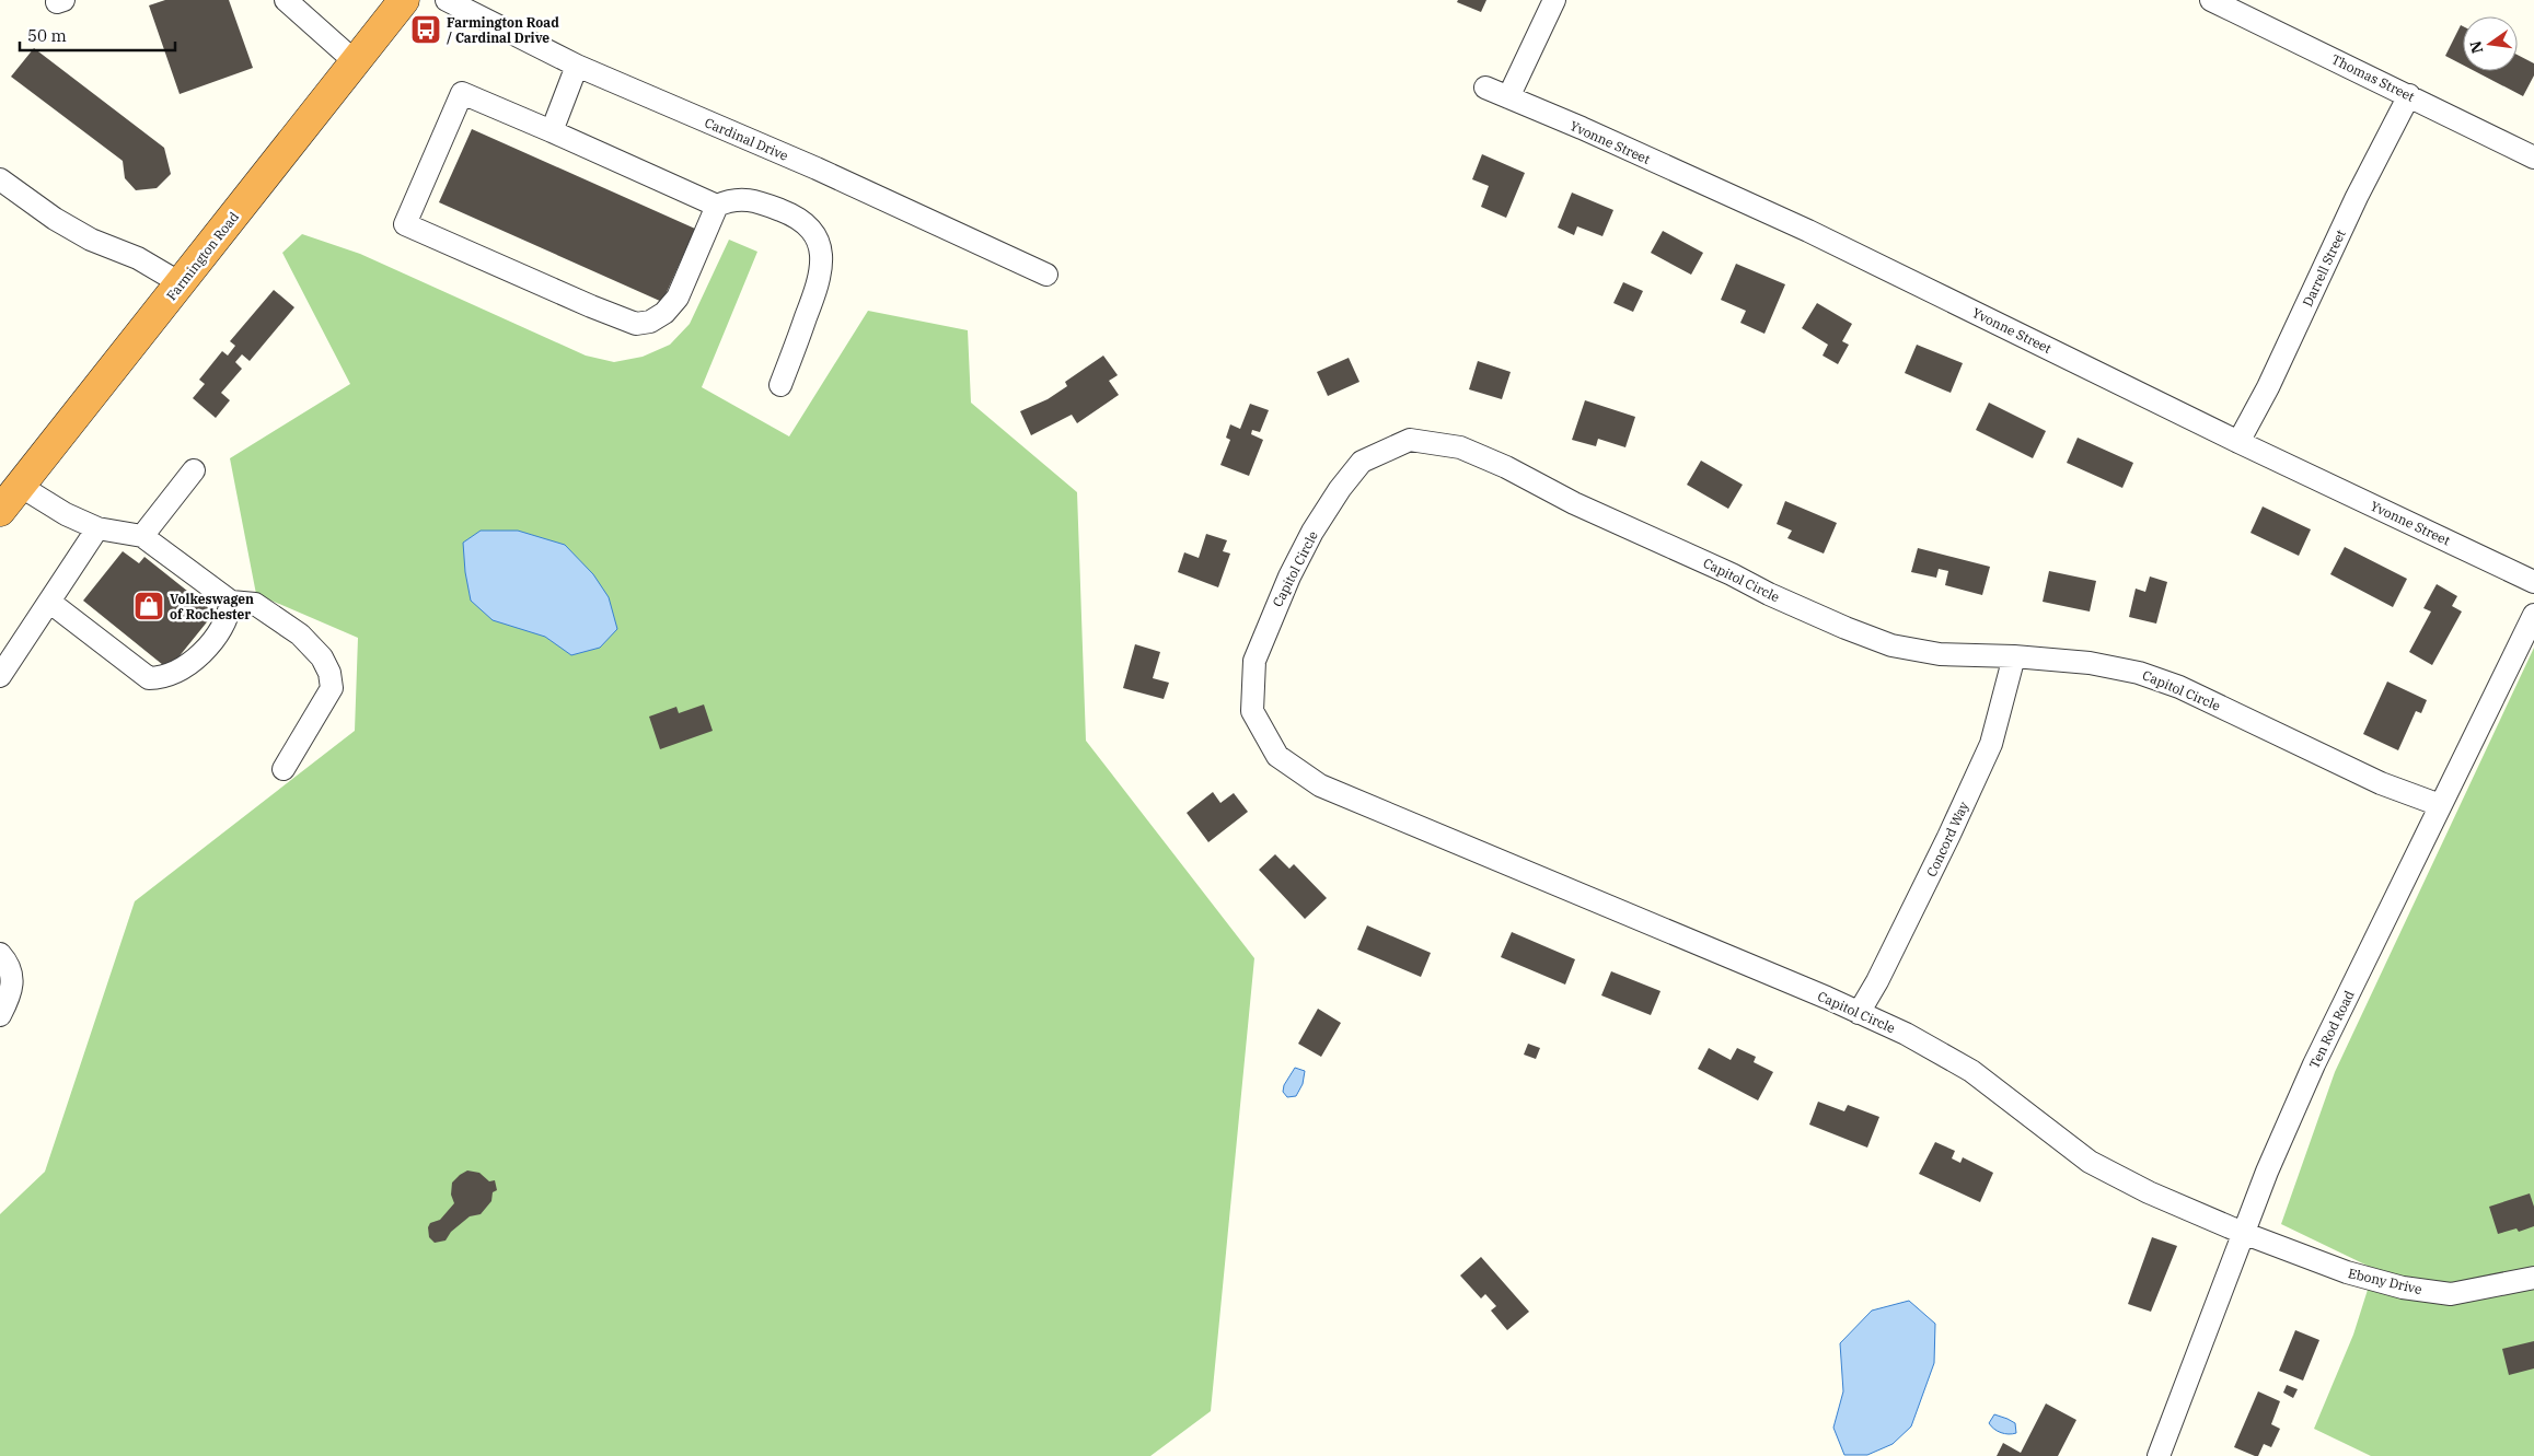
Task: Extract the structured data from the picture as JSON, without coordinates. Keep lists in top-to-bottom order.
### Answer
{
  "streets": {
    "highway": ["Farmington Road"],
    "street": [
      "Thomas Street",
      "Cardinal Drive",
      "Yvonne Street",
      "Darrell Street",
      "Capitol Circle",
      "Concord Way",
      "Ten Rod Road",
      "Ebony Drive"
    ]
  },
  "crossings": [
    ["Thomas Street", "Darrell Street"],
    ["Yvonne Street", "Darrell Street"],
    ["Capitol Circle", "Concord Way"],
    ["Capitol Circle", "Ten Rod Road"],
    ["Capitol Circle", "Ebony Drive"],
    ["Ten Rod Road", "Ebony Drive"]
  ],
  "places": {
    "bus stop": ["Farmington Road / Cardinal Drive"],
    "shop": ["Volkeswagen of Rochester"]
  },
  "scale_bar": "50 m",
  "north": "left"
}
